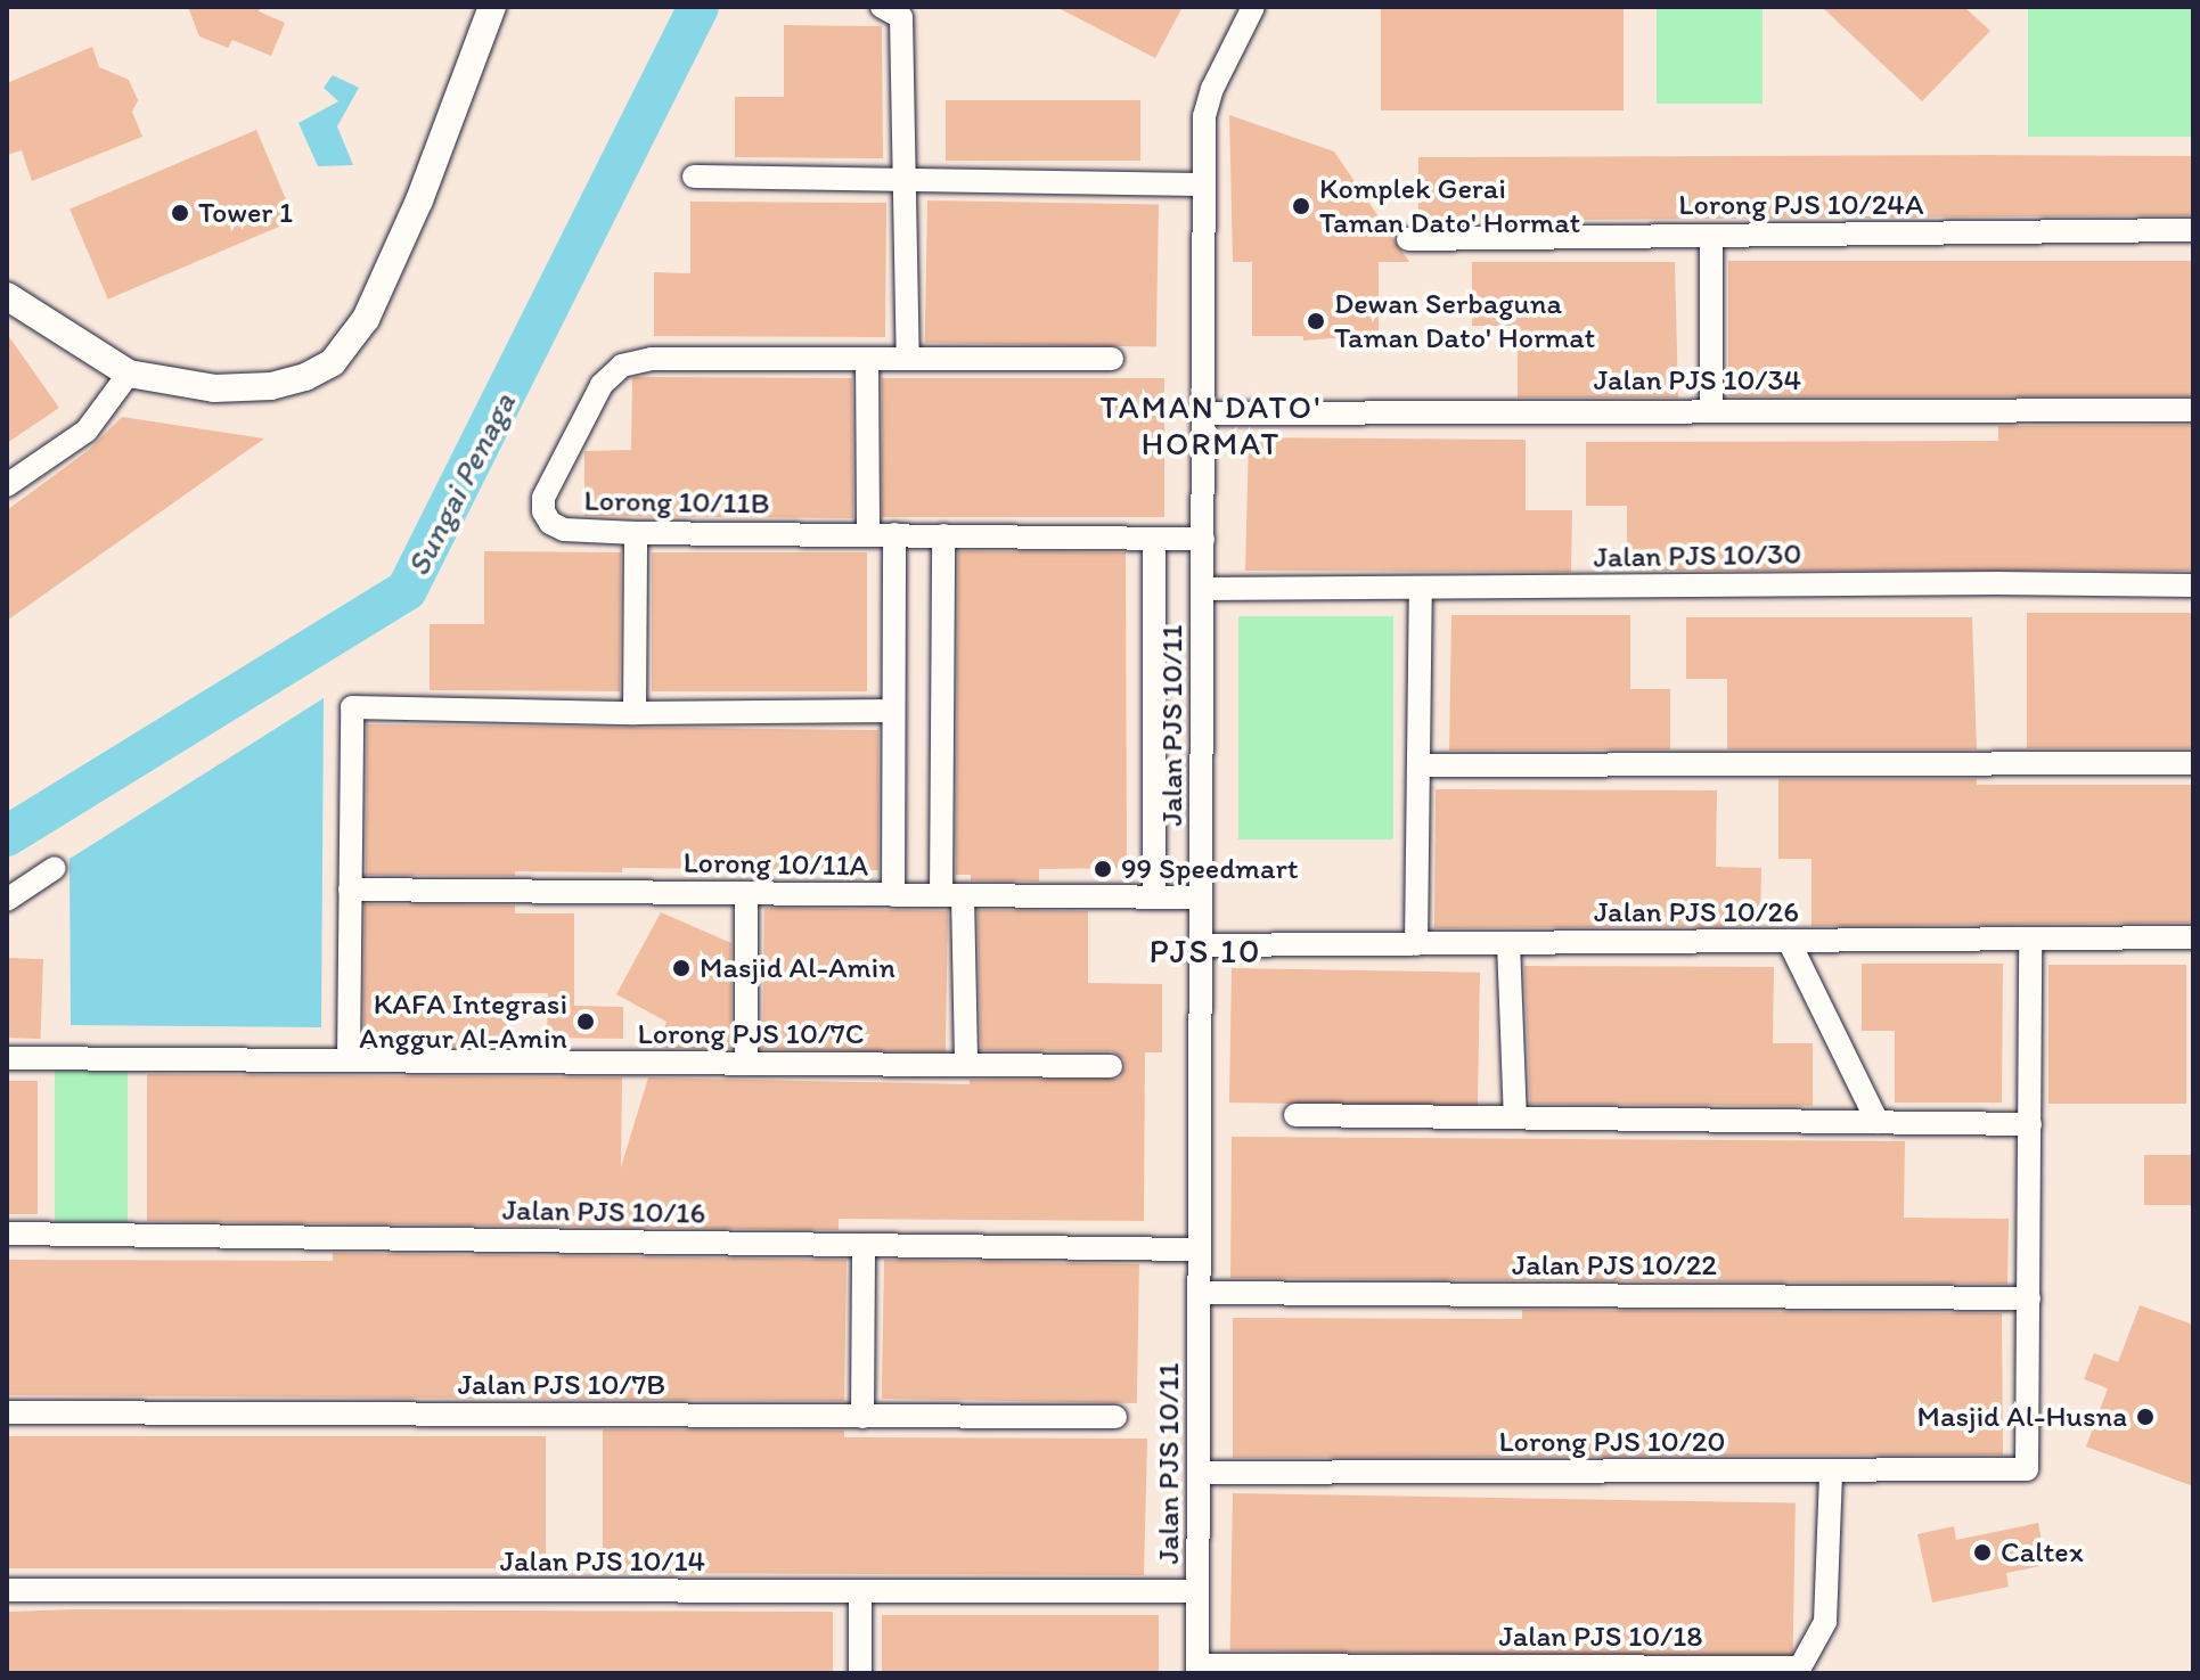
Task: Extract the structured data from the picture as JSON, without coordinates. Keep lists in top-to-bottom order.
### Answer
{
  "streets": {
    "street": [
      "Lorong PJS 10/24A",
      "Jalan PJS 10/34",
      "Lorong 10/11B",
      "Jalan PJS 10/30",
      "Jalan PJS 10/11",
      "Lorong 10/11A",
      "Jalan PJS 10/26",
      "Lorong PJS 10/7C",
      "Jalan PJS 10/16",
      "Jalan PJS 10/22",
      "Jalan PJS 10/7B",
      "Lorong PJS 10/20",
      "Jalan PJS 10/14",
      "Jalan PJS 10/18"
    ]
  },
  "crossings": [
    ["Jalan PJS 10/34", "Jalan PJS 10/11"],
    ["Lorong 10/11B", "Jalan PJS 10/11"],
    ["Jalan PJS 10/30", "Jalan PJS 10/11"],
    ["Jalan PJS 10/11", "Lorong 10/11A"],
    ["Jalan PJS 10/11", "Jalan PJS 10/26"],
    ["Jalan PJS 10/11", "Jalan PJS 10/16"],
    ["Jalan PJS 10/11", "Jalan PJS 10/22"],
    ["Jalan PJS 10/11", "Lorong PJS 10/20"],
    ["Jalan PJS 10/11", "Jalan PJS 10/14"],
    ["Jalan PJS 10/11", "Jalan PJS 10/18"],
    ["Jalan PJS 10/22", "Lorong PJS 10/20"],
    ["Lorong PJS 10/20", "Jalan PJS 10/18"]
  ],
  "districts": ["TAMAN DATO' HORMAT", "PJS 10"],
  "water": ["Sungai Penaga"],
  "places": [
    "Komplek Gerai Taman Dato' Hormat",
    "Tower 1",
    "Dewan Serbaguna Taman Dato' Hormat",
    "99 Speedmart",
    "Masjid Al-Amin",
    "KAFA Integrasi Anggur Al-Amin",
    "Masjid Al-Husna",
    "Caltex"
  ]
}
